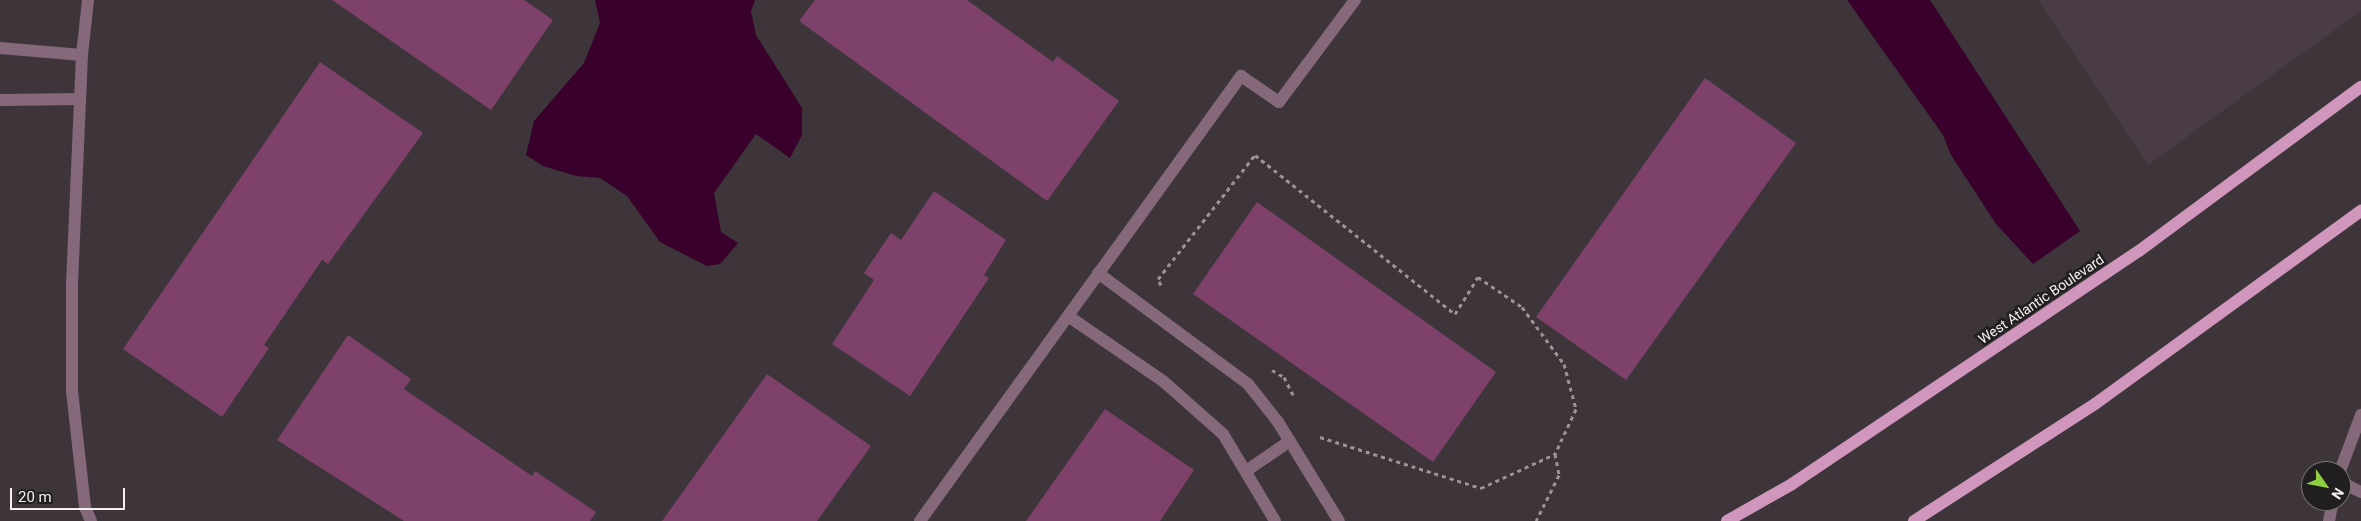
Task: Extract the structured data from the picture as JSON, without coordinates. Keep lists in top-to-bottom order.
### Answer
{
  "streets": {
    "main road": ["West Atlantic Boulevard"]
  },
  "scale_bar": "20 m",
  "north": "bottom right"
}
